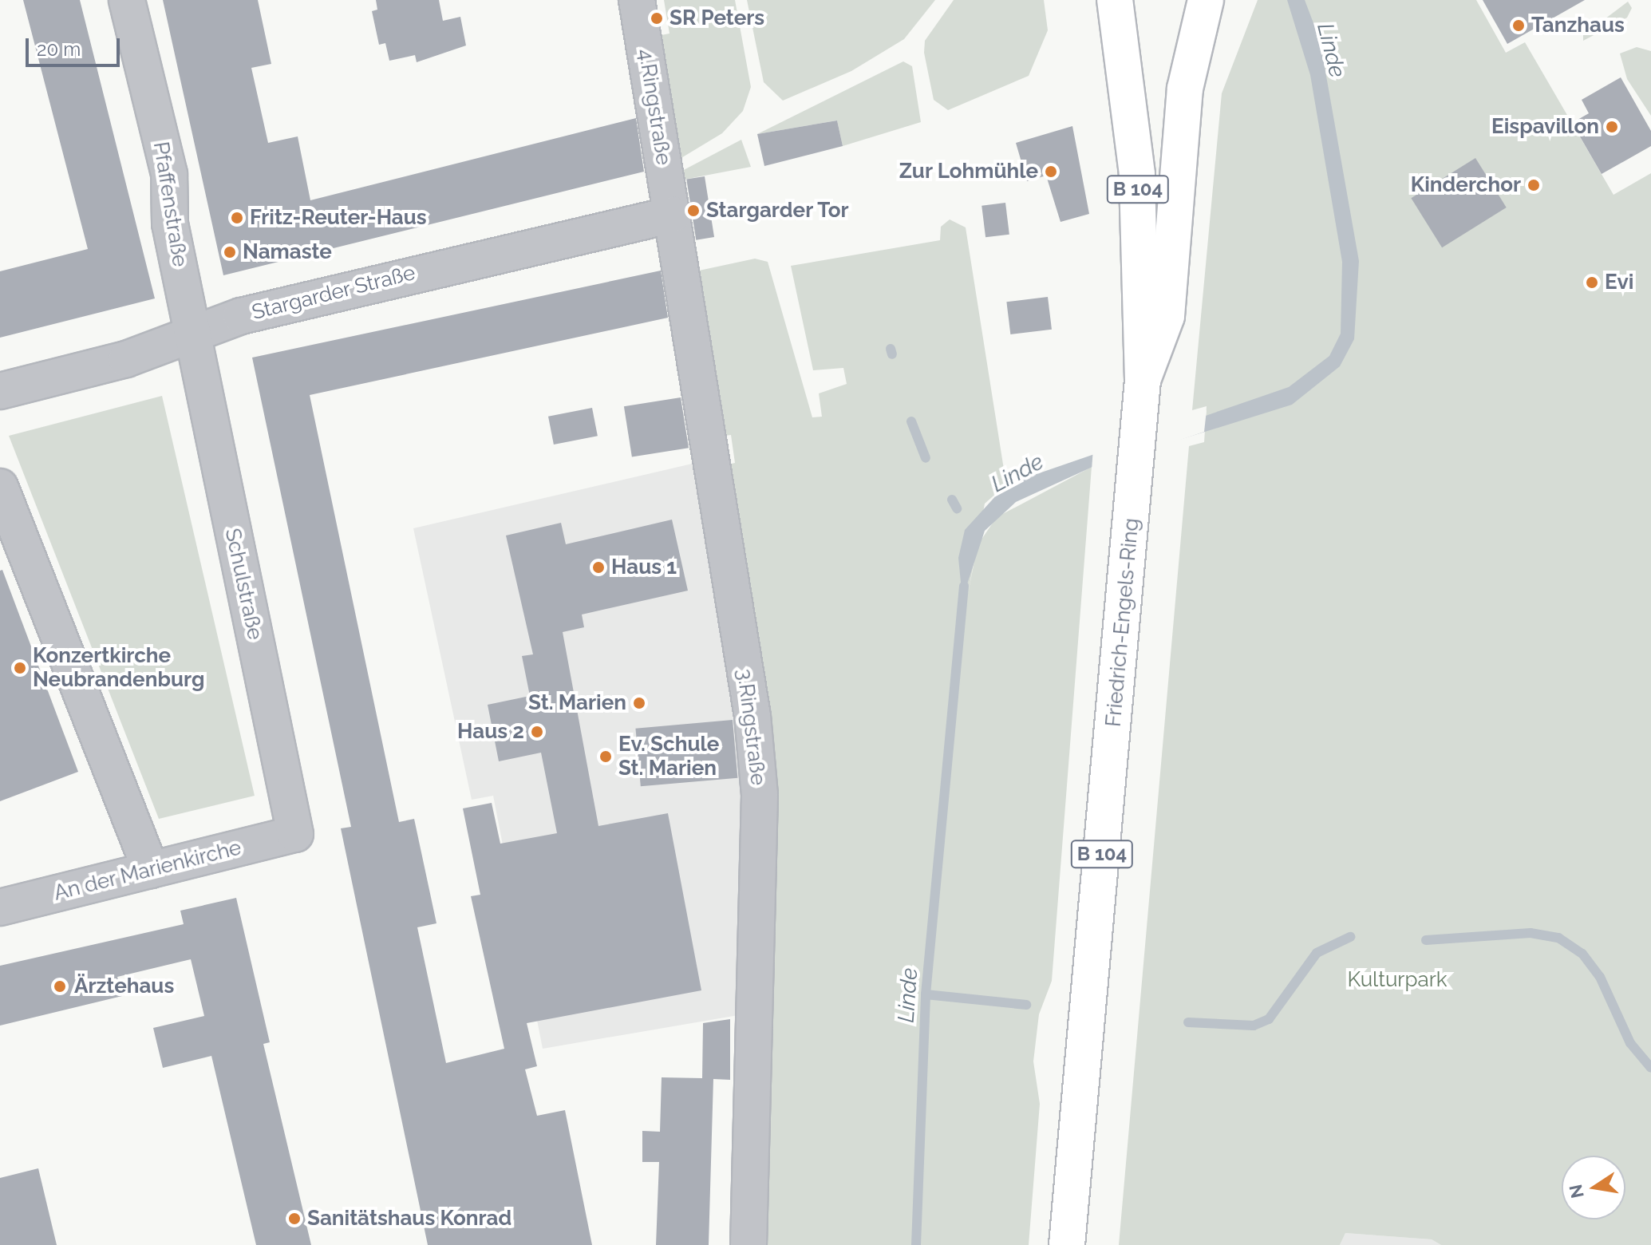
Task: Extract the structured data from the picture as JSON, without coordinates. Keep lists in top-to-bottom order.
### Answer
{
  "streets": {
    "main road": ["B 104", "Friedrich-Engels-Ring"],
    "street": [
      "4.Ringstraße",
      "Pfaffenstraße",
      "Stargarder Straße",
      "Schulstraße",
      "3.Ringstraße",
      "An der Marienkirche"
    ]
  },
  "crossings": [
    ["4.Ringstraße", "Stargarder Straße"],
    ["4.Ringstraße", "3.Ringstraße"],
    ["Pfaffenstraße", "Stargarder Straße"],
    ["Pfaffenstraße", "Schulstraße"],
    ["Stargarder Straße", "Schulstraße"],
    ["Stargarder Straße", "3.Ringstraße"],
    ["Schulstraße", "An der Marienkirche"]
  ],
  "water": ["Linde"],
  "parks": ["Kulturpark"],
  "places": [
    "SR Peters",
    "Tanzhaus",
    "Eispavillon",
    "Zur Lohmühle",
    "Kinderchor",
    "Stargarder Tor",
    "Fritz-Reuter-Haus",
    "Namaste",
    "Evi",
    "Haus 1",
    "Konzertkirche Neubrandenburg",
    "St. Marien",
    "Haus 2",
    "Ev. Schule St. Marien",
    "Ärztehaus",
    "Sanitätshaus Konrad"
  ],
  "scale_bar": "20 m",
  "north": "left"
}
